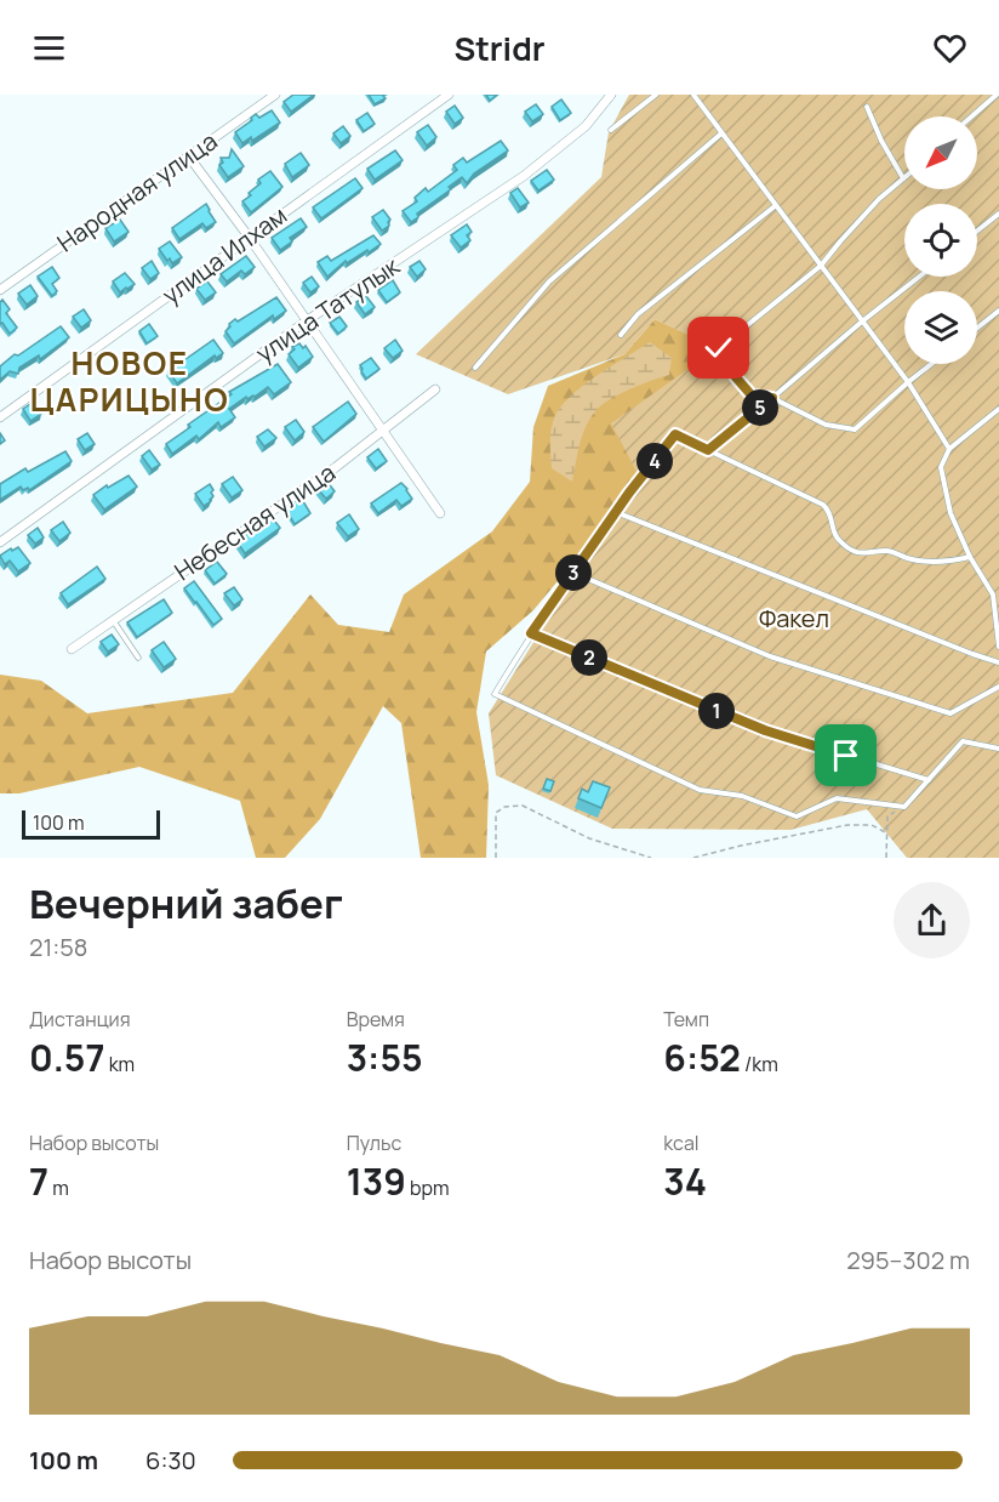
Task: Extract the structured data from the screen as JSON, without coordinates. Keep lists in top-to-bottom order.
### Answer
{
  "streets": {
    "street": [
      "Народная улица",
      "улица Илхам",
      "улица Татулык",
      "Небесная улица"
    ]
  },
  "districts": ["НОВОЕ ЦАРИЦЫНО"],
  "parks": ["Факел"],
  "scale_bar": "100 m",
  "north": "bottom left",
  "page": {
    "header": "Stridr",
    "pins": [
      "5",
      "4",
      "3",
      "2",
      "1"
    ],
    "scale": "100 m",
    "heading": ["Вечерний забег", "21:58"],
    "stats": [
      ["Дистанция", "0.57 km"],
      ["Время", "3:55"],
      ["Темп", "6:52 /km"],
      ["Набор высоты", "7 m"],
      ["Пульс", "139 bpm"],
      ["kcal", "34"]
    ],
    "chart": ["Набор высоты", "295–302 m"],
    "list": [
      {
        "name": "100 m",
        "note": "6:30"
      }
    ]
  }
}
